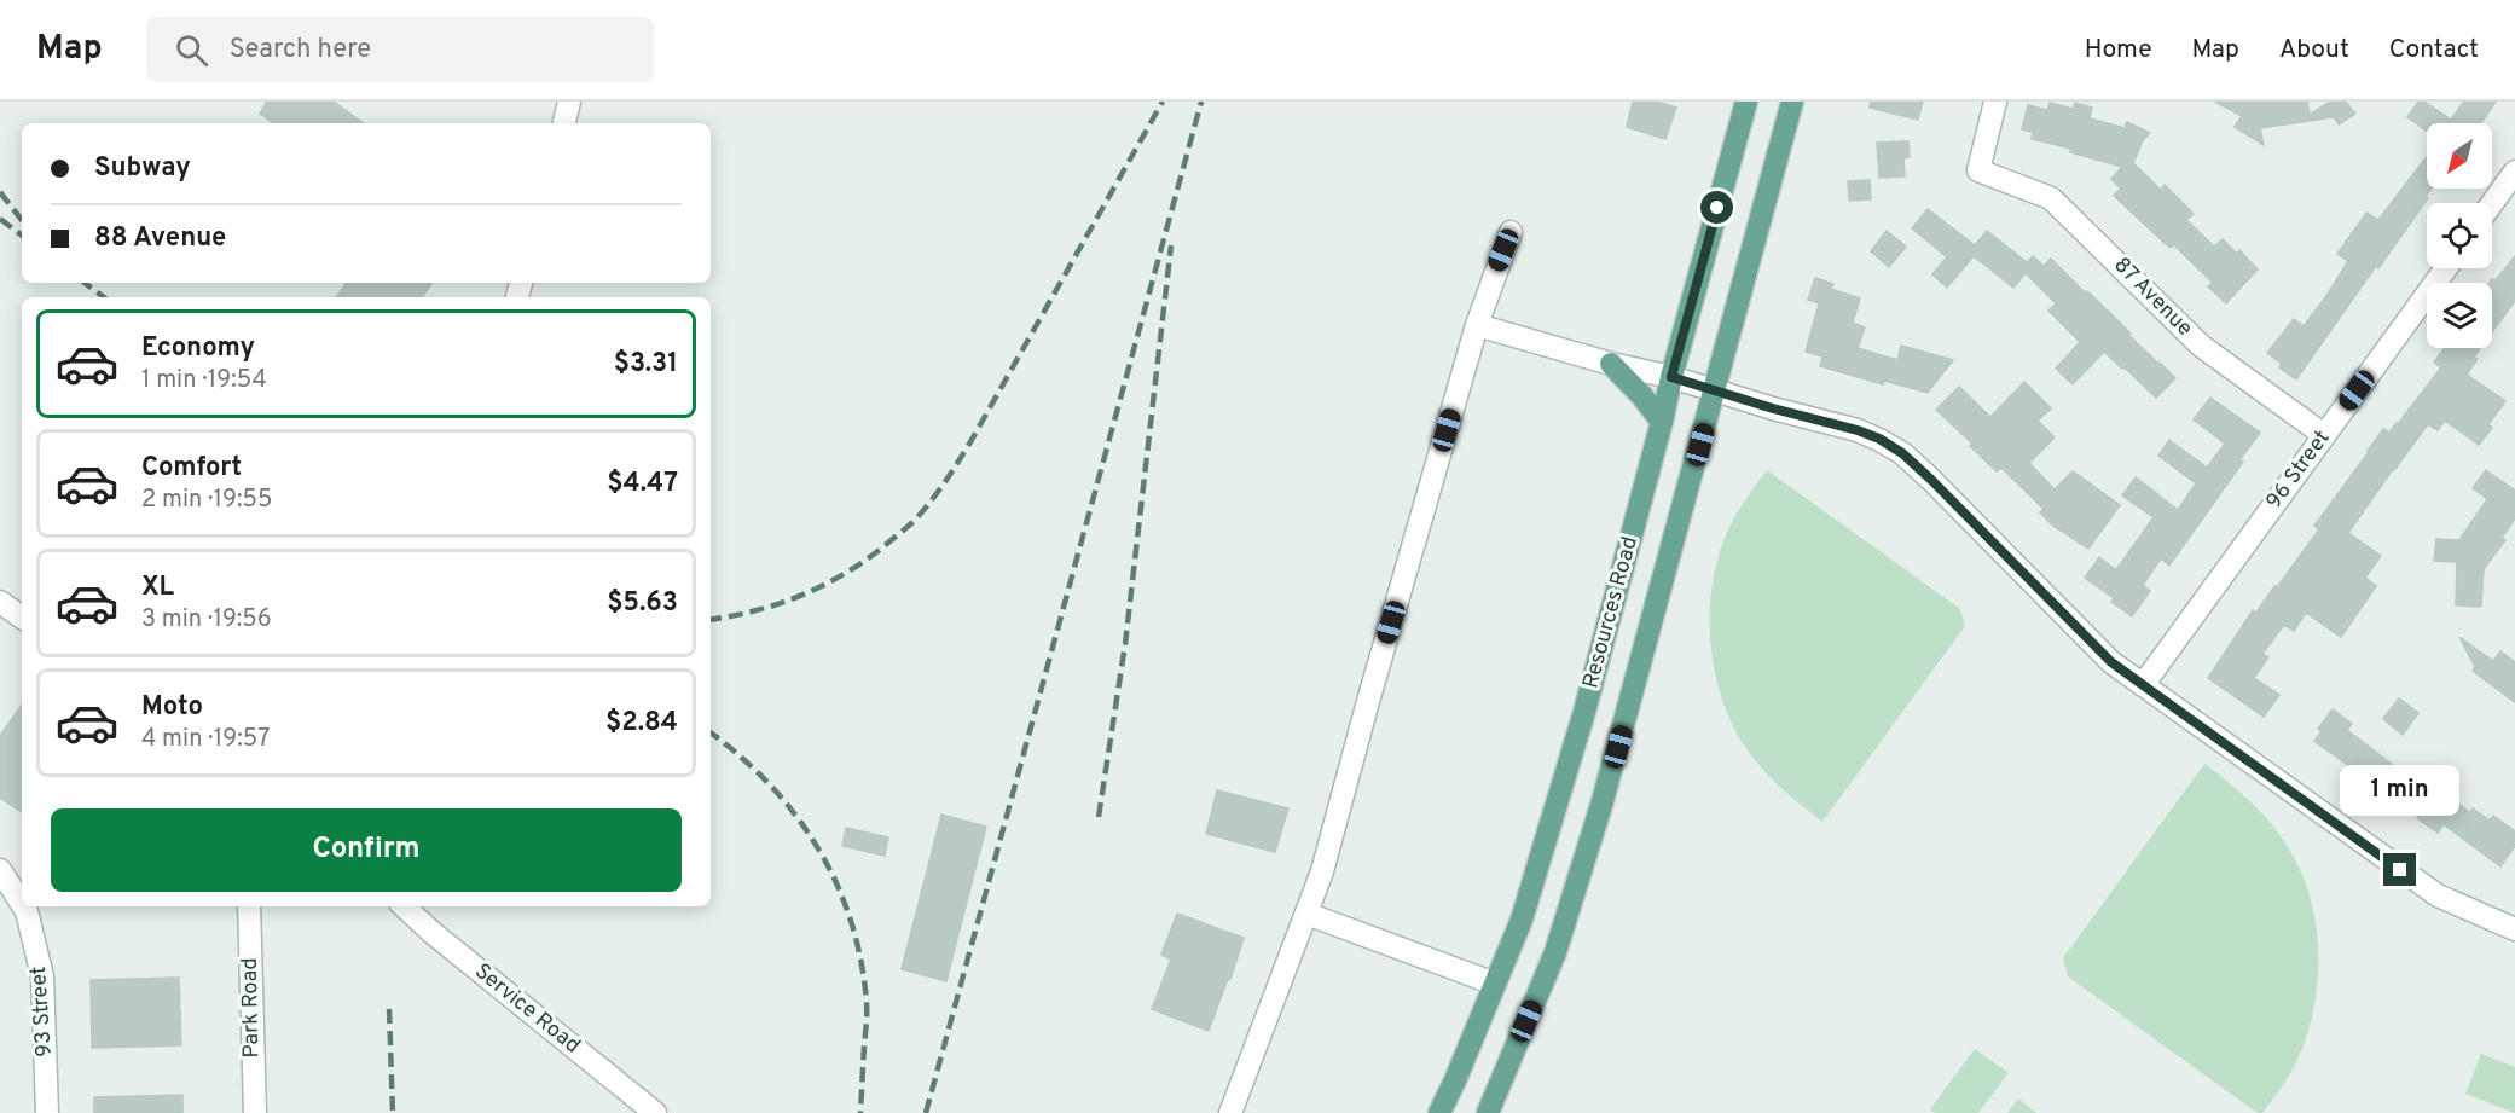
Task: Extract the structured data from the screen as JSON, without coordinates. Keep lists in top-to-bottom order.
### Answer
{
  "streets": {
    "main road": ["Resources Road"],
    "street": [
      "87 Avenue",
      "96 Street",
      "Park Road",
      "Service Road",
      "93 Street"
    ]
  },
  "crossings": [
    ["87 Avenue", "96 Street"]
  ],
  "north": "bottom left",
  "page": {
    "header": "Map",
    "search": "Search here",
    "nav": [
      "Home",
      "Map",
      "About",
      "Contact"
    ],
    "banner": ["Subway", "88 Avenue"],
    "list": [
      {
        "name": "Economy",
        "note": "1 min · 19:54",
        "value": "$3.31"
      },
      {
        "name": "Comfort",
        "note": "2 min · 19:55",
        "value": "$4.47"
      },
      {
        "name": "XL",
        "note": "3 min · 19:56",
        "value": "$5.63"
      },
      {
        "name": "Moto",
        "note": "4 min · 19:57",
        "value": "$2.84"
      }
    ],
    "bubble": "1 min",
    "buttons": "Confirm"
  }
}
